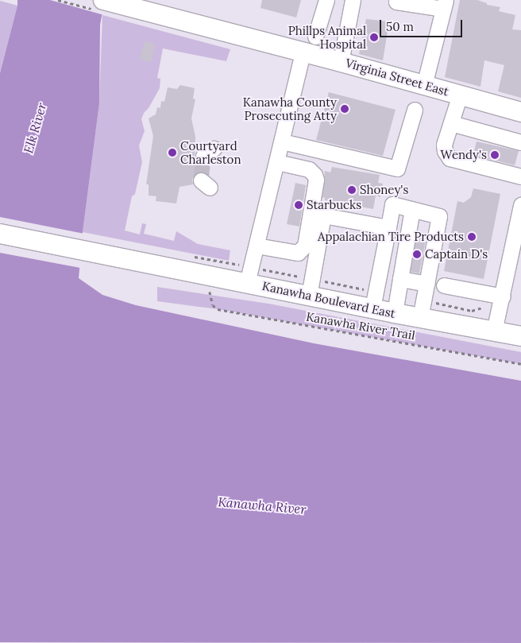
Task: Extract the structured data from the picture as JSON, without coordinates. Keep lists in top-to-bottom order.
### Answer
{
  "streets": {
    "main road": ["Virginia Street East", "Kanawha Boulevard East"],
    "path": ["Kanawha River Trail"]
  },
  "water": ["Elk River", "Kanawha River"],
  "places": [
    "Phillps Animal Hospital",
    "Kanawha County Prosecuting Atty",
    "Courtyard Charleston",
    "Wendy's",
    "Shoney's",
    "Starbucks",
    "Appalachian Tire Products",
    "Captain D's"
  ],
  "scale_bar": "50 m"
}
